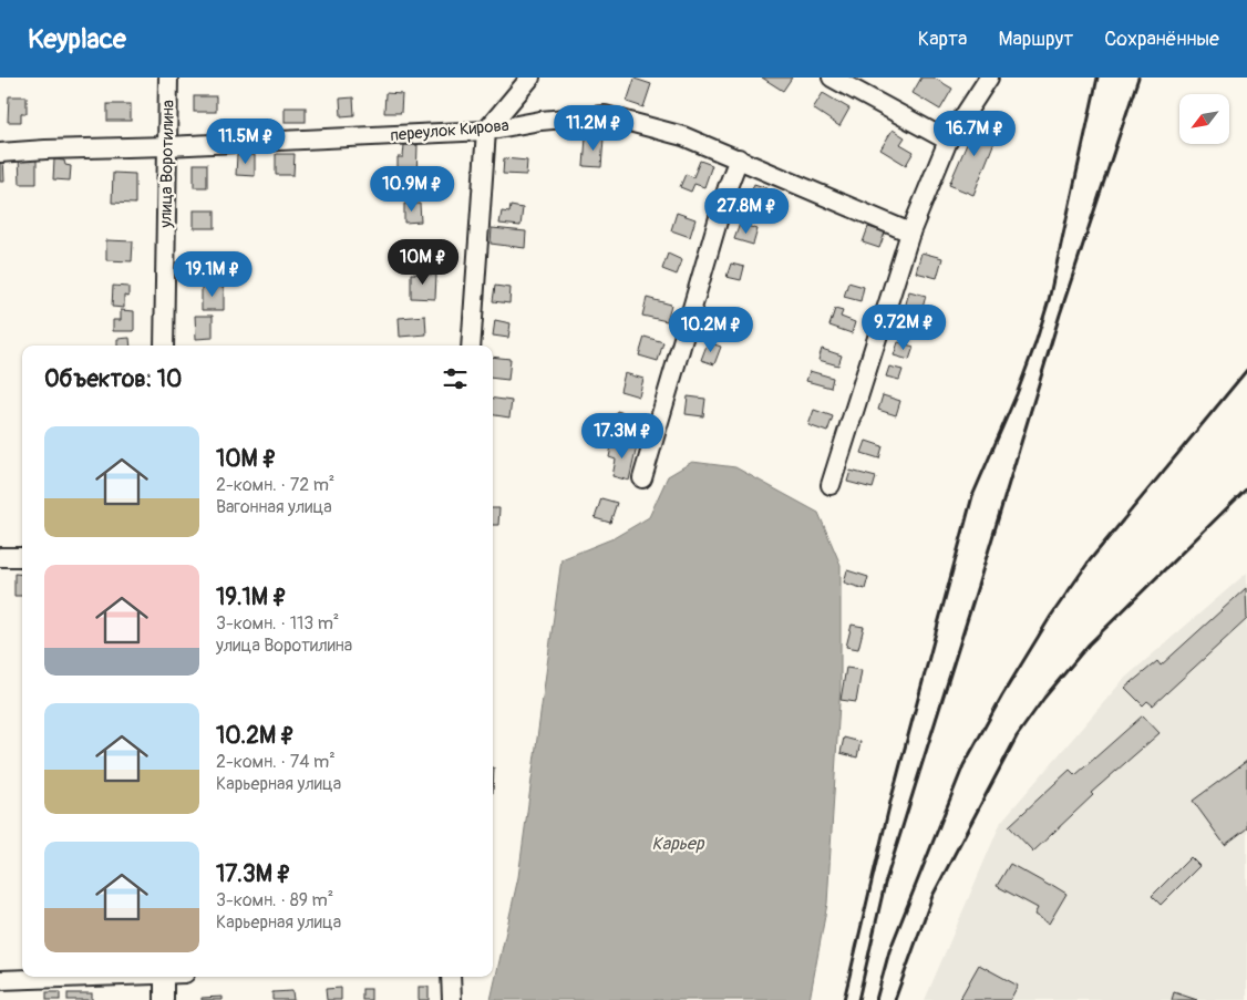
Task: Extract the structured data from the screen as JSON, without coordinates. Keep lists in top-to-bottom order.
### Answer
{
  "streets": {
    "street": ["переулок Кирова", "улица Воротилина"]
  },
  "crossings": [
    ["переулок Кирова", "улица Воротилина"]
  ],
  "water": ["Карьер"],
  "north": "bottom left",
  "page": {
    "header": "Keyplace",
    "nav": ["Карта", "Маршрут", "Сохранённые"],
    "price": [
      "11.2M ₽",
      "16.7M ₽",
      "11.5M ₽",
      "10.9M ₽",
      "27.8M ₽",
      "10M ₽",
      "19.1M ₽",
      "9.72M ₽",
      "10.2M ₽",
      "17.3M ₽"
    ],
    "heading": "Объектов: 10",
    "list": [
      {
        "name": "10M ₽",
        "note": "2-комн. · 72 m² · Вагонная улица"
      },
      {
        "name": "19.1M ₽",
        "note": "3-комн. · 113 m² · улица Воротилина"
      },
      {
        "name": "10.2M ₽",
        "note": "2-комн. · 74 m² · Карьерная улица"
      },
      {
        "name": "17.3M ₽",
        "note": "3-комн. · 89 m² · Карьерная улица"
      }
    ]
  }
}
